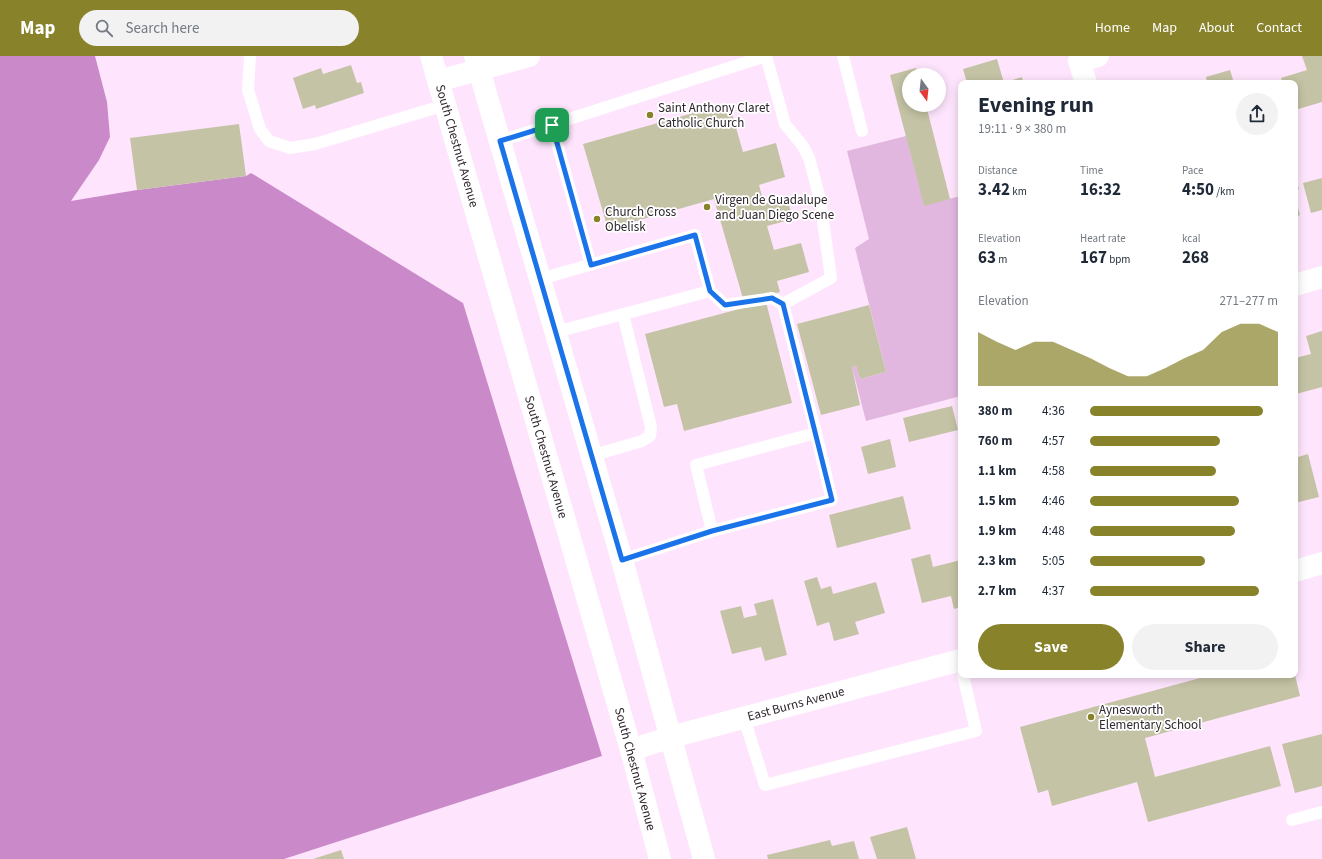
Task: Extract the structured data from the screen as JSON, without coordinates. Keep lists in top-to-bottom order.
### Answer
{
  "streets": {
    "main road": ["South Chestnut Avenue", "East Burns Avenue"]
  },
  "crossings": [
    ["South Chestnut Avenue", "East Burns Avenue"]
  ],
  "places": [
    "Saint Anthony Claret Catholic Church",
    "Virgen de Guadalupe and Juan Diego Scene",
    "Church Cross Obelisk",
    "Aynesworth Elementary School"
  ],
  "north": "bottom",
  "page": {
    "header": "Map",
    "search": "Search here",
    "nav": [
      "Home",
      "Map",
      "About",
      "Contact"
    ],
    "heading": ["Evening run", "19:11 · 9 × 380 m"],
    "stats": [
      ["Distance", "3.42 km"],
      ["Time", "16:32"],
      ["Pace", "4:50 /km"],
      ["Elevation", "63 m"],
      ["Heart rate", "167 bpm"],
      ["kcal", "268"]
    ],
    "chart": ["Elevation", "271–277 m"],
    "list": [
      {
        "name": "380 m",
        "note": "4:36"
      },
      {
        "name": "760 m",
        "note": "4:57"
      },
      {
        "name": "1.1 km",
        "note": "4:58"
      },
      {
        "name": "1.5 km",
        "note": "4:46"
      },
      {
        "name": "1.9 km",
        "note": "4:48"
      },
      {
        "name": "2.3 km",
        "note": "5:05"
      },
      {
        "name": "2.7 km",
        "note": "4:37"
      }
    ],
    "buttons": ["Save", "Share"]
  }
}
